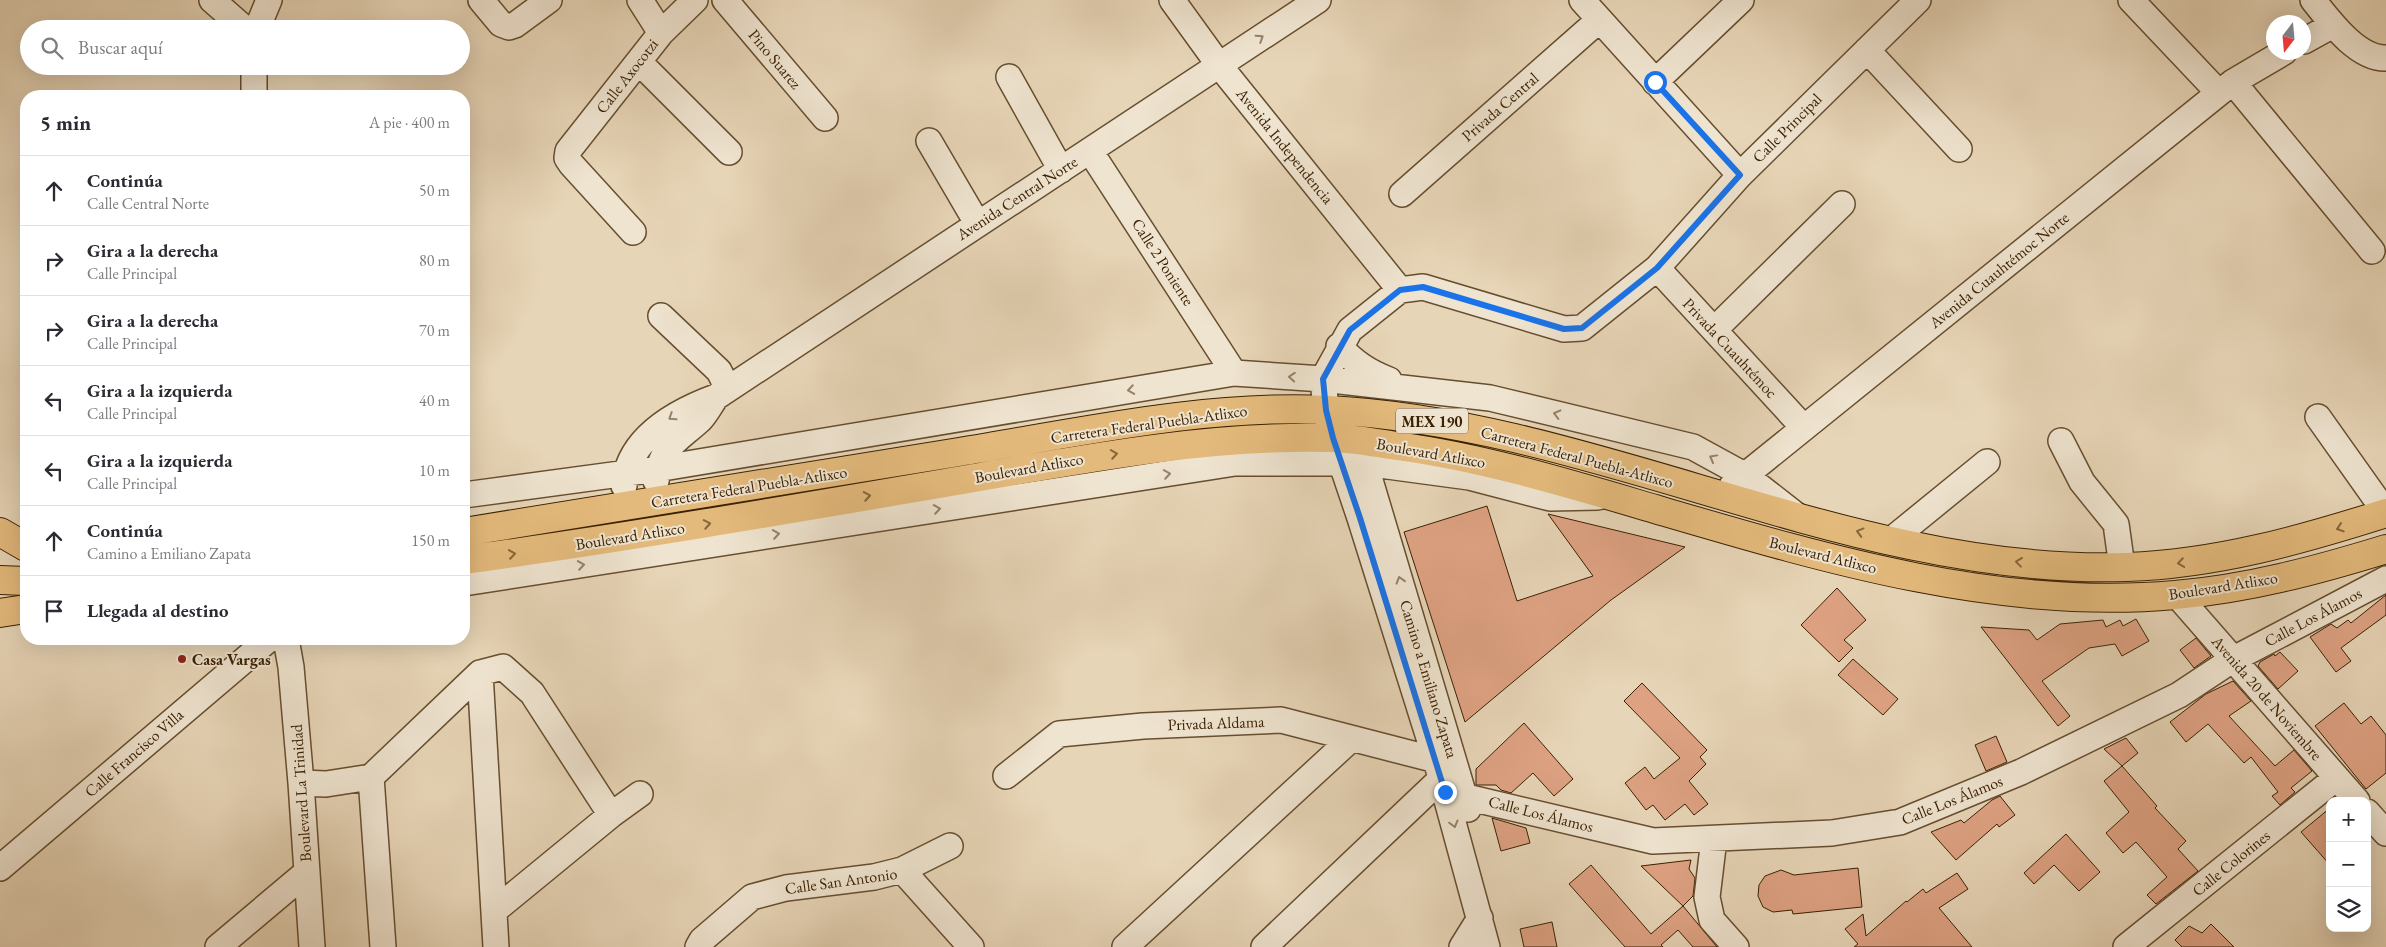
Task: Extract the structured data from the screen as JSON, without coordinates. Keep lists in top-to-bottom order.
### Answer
{
  "streets": {
    "main road": ["MEX 190", "Carretera Federal Puebla-Atlixco", "Boulevard Atlixco"],
    "street": [
      "Pino Suarez",
      "Calle Axocotzi",
      "Privada Central",
      "Calle Principal",
      "Avenida Independencia",
      "Avenida Central Norte",
      "Calle 2 Poniente",
      "Avenida Cuauhtémoc Norte",
      "Privada Cuauhtémoc",
      "Calle Los Álamos",
      "Camino a Emiliano Zapata",
      "Avenida 20 de Noviembre",
      "Privada Aldama",
      "Calle Francisco Villa",
      "Boulevard La Trinidad",
      "Calle Colorines",
      "Calle San Antonio"
    ]
  },
  "crossings": [
    ["Calle Principal", "Avenida Independencia"],
    ["Calle Principal", "Privada Cuauhtémoc"],
    ["Avenida Independencia", "Avenida Central Norte"],
    ["Avenida Central Norte", "Calle 2 Poniente"],
    ["Avenida Central Norte", "Carretera Federal Puebla-Atlixco"],
    ["Avenida Central Norte", "Boulevard Atlixco"],
    ["Avenida Cuauhtémoc Norte", "Privada Cuauhtémoc"],
    ["Avenida Cuauhtémoc Norte", "Carretera Federal Puebla-Atlixco"],
    ["Carretera Federal Puebla-Atlixco", "Camino a Emiliano Zapata"],
    ["Boulevard Atlixco", "Camino a Emiliano Zapata"],
    ["Boulevard Atlixco", "Avenida 20 de Noviembre"],
    ["Calle Los Álamos", "Camino a Emiliano Zapata"],
    ["Calle Los Álamos", "Avenida 20 de Noviembre"],
    ["Calle Los Álamos", "Privada Aldama"],
    ["Camino a Emiliano Zapata", "Privada Aldama"],
    ["Avenida 20 de Noviembre", "Calle Colorines"]
  ],
  "one_way": ["Boulevard Atlixco"],
  "places": ["Casa Vargas"],
  "north": "bottom",
  "page": {
    "search": "Buscar aquí",
    "heading": ["5 min", "A pie · 400 m"],
    "list": [
      ["Continúa", "Calle Central Norte", "50 m"],
      ["Gira a la derecha", "Calle Principal", "80 m"],
      ["Gira a la derecha", "Calle Principal", "70 m"],
      ["Gira a la izquierda", "Calle Principal", "40 m"],
      ["Gira a la izquierda", "Calle Principal", "10 m"],
      ["Continúa", "Camino a Emiliano Zapata", "150 m"],
      "Llegada al destino"
    ],
    "map_buttons": ["+", "−"]
  }
}
